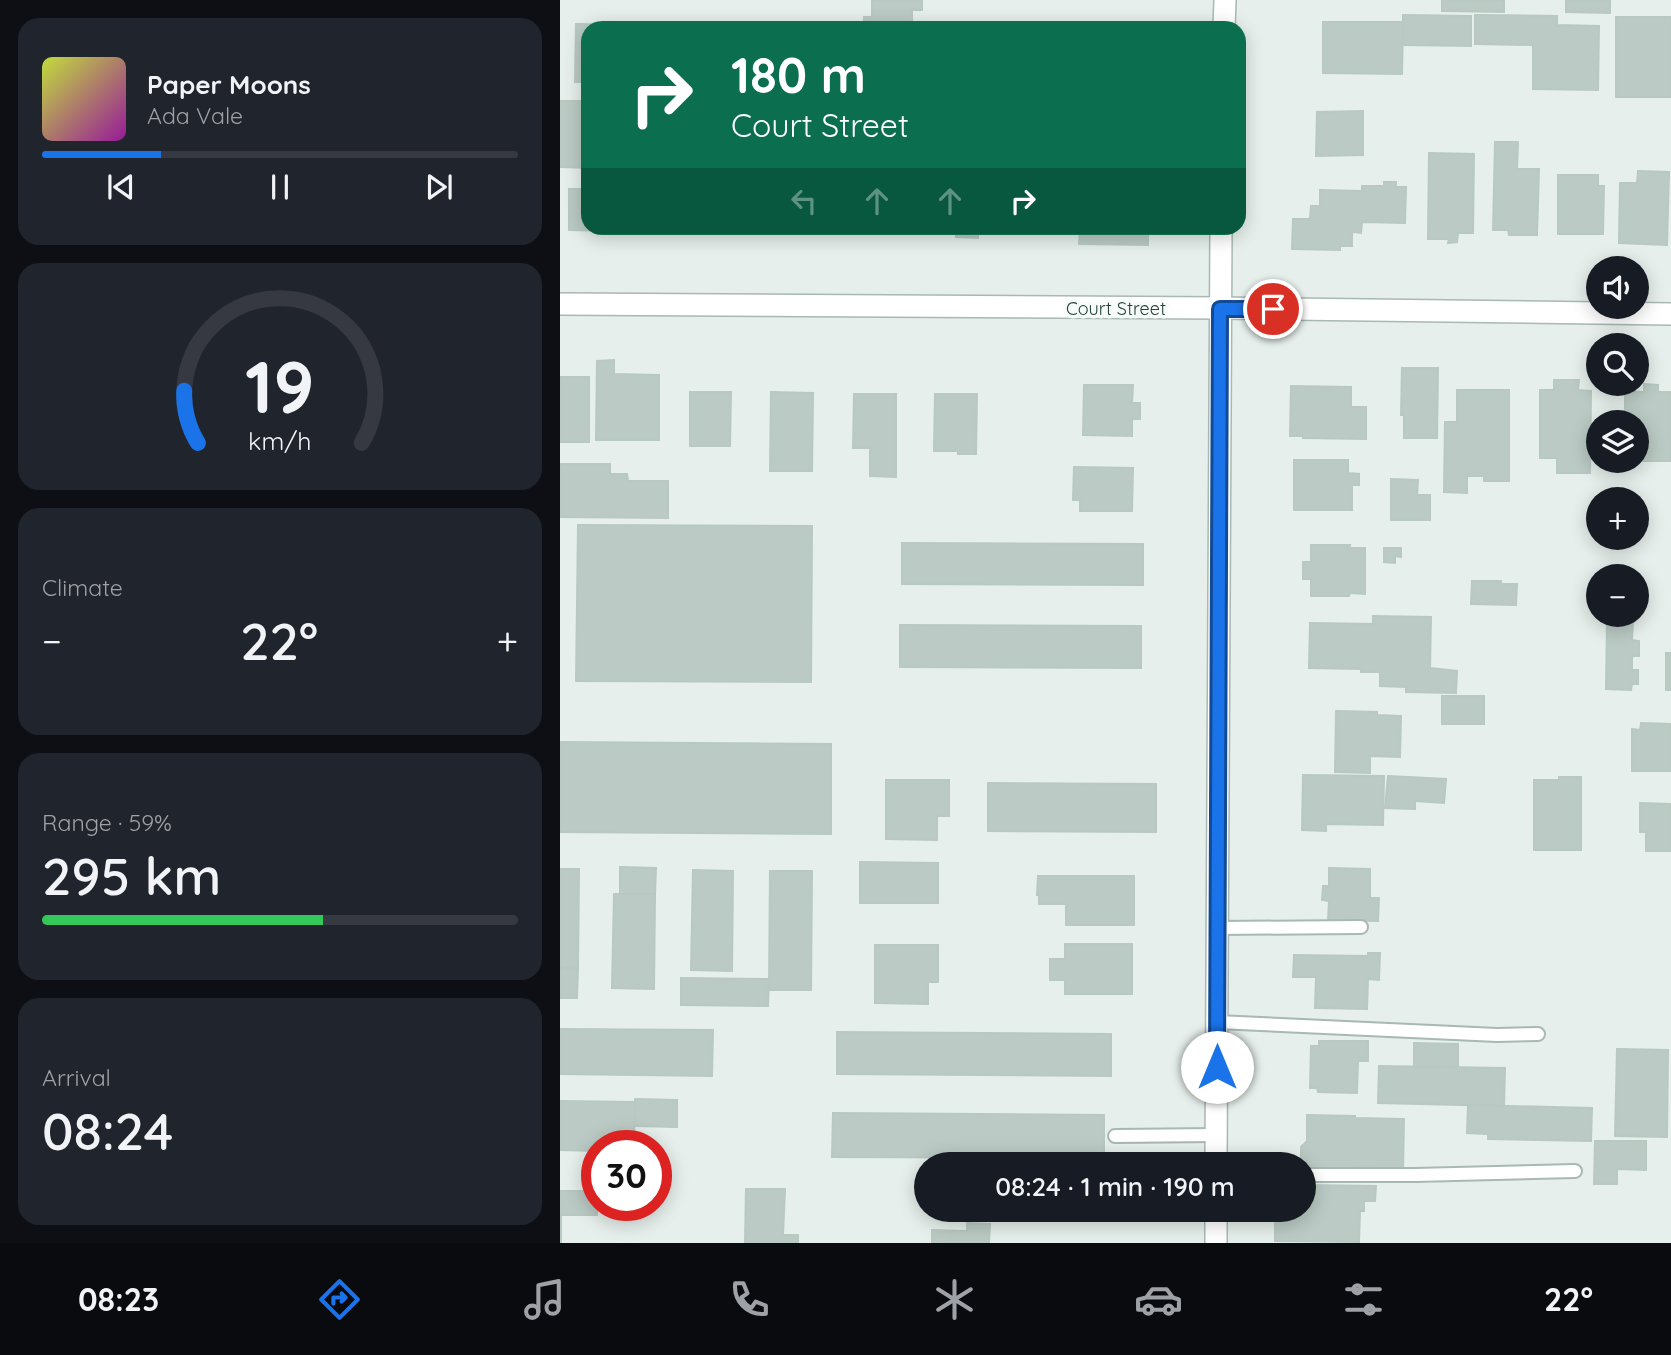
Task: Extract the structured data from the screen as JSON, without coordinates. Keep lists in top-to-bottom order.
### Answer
{
  "streets": {
    "street": ["Court Street"]
  },
  "page": {
    "turn": ["180 m", "Court Street"],
    "song": ["Paper Moons", "Ada Vale"],
    "map_buttons": ["+", "−"],
    "tile": [
      "Climate",
      ["Range · 59%", "295 km"],
      ["Arrival", "08:24"]
    ],
    "heat": ["−", "22°", "+"],
    "limit": "30",
    "trip": "08:24 · 1 min · 190 m",
    "tabs": ["08:23", "22°"],
    "gauge": ["19", "km/h"]
  }
}
